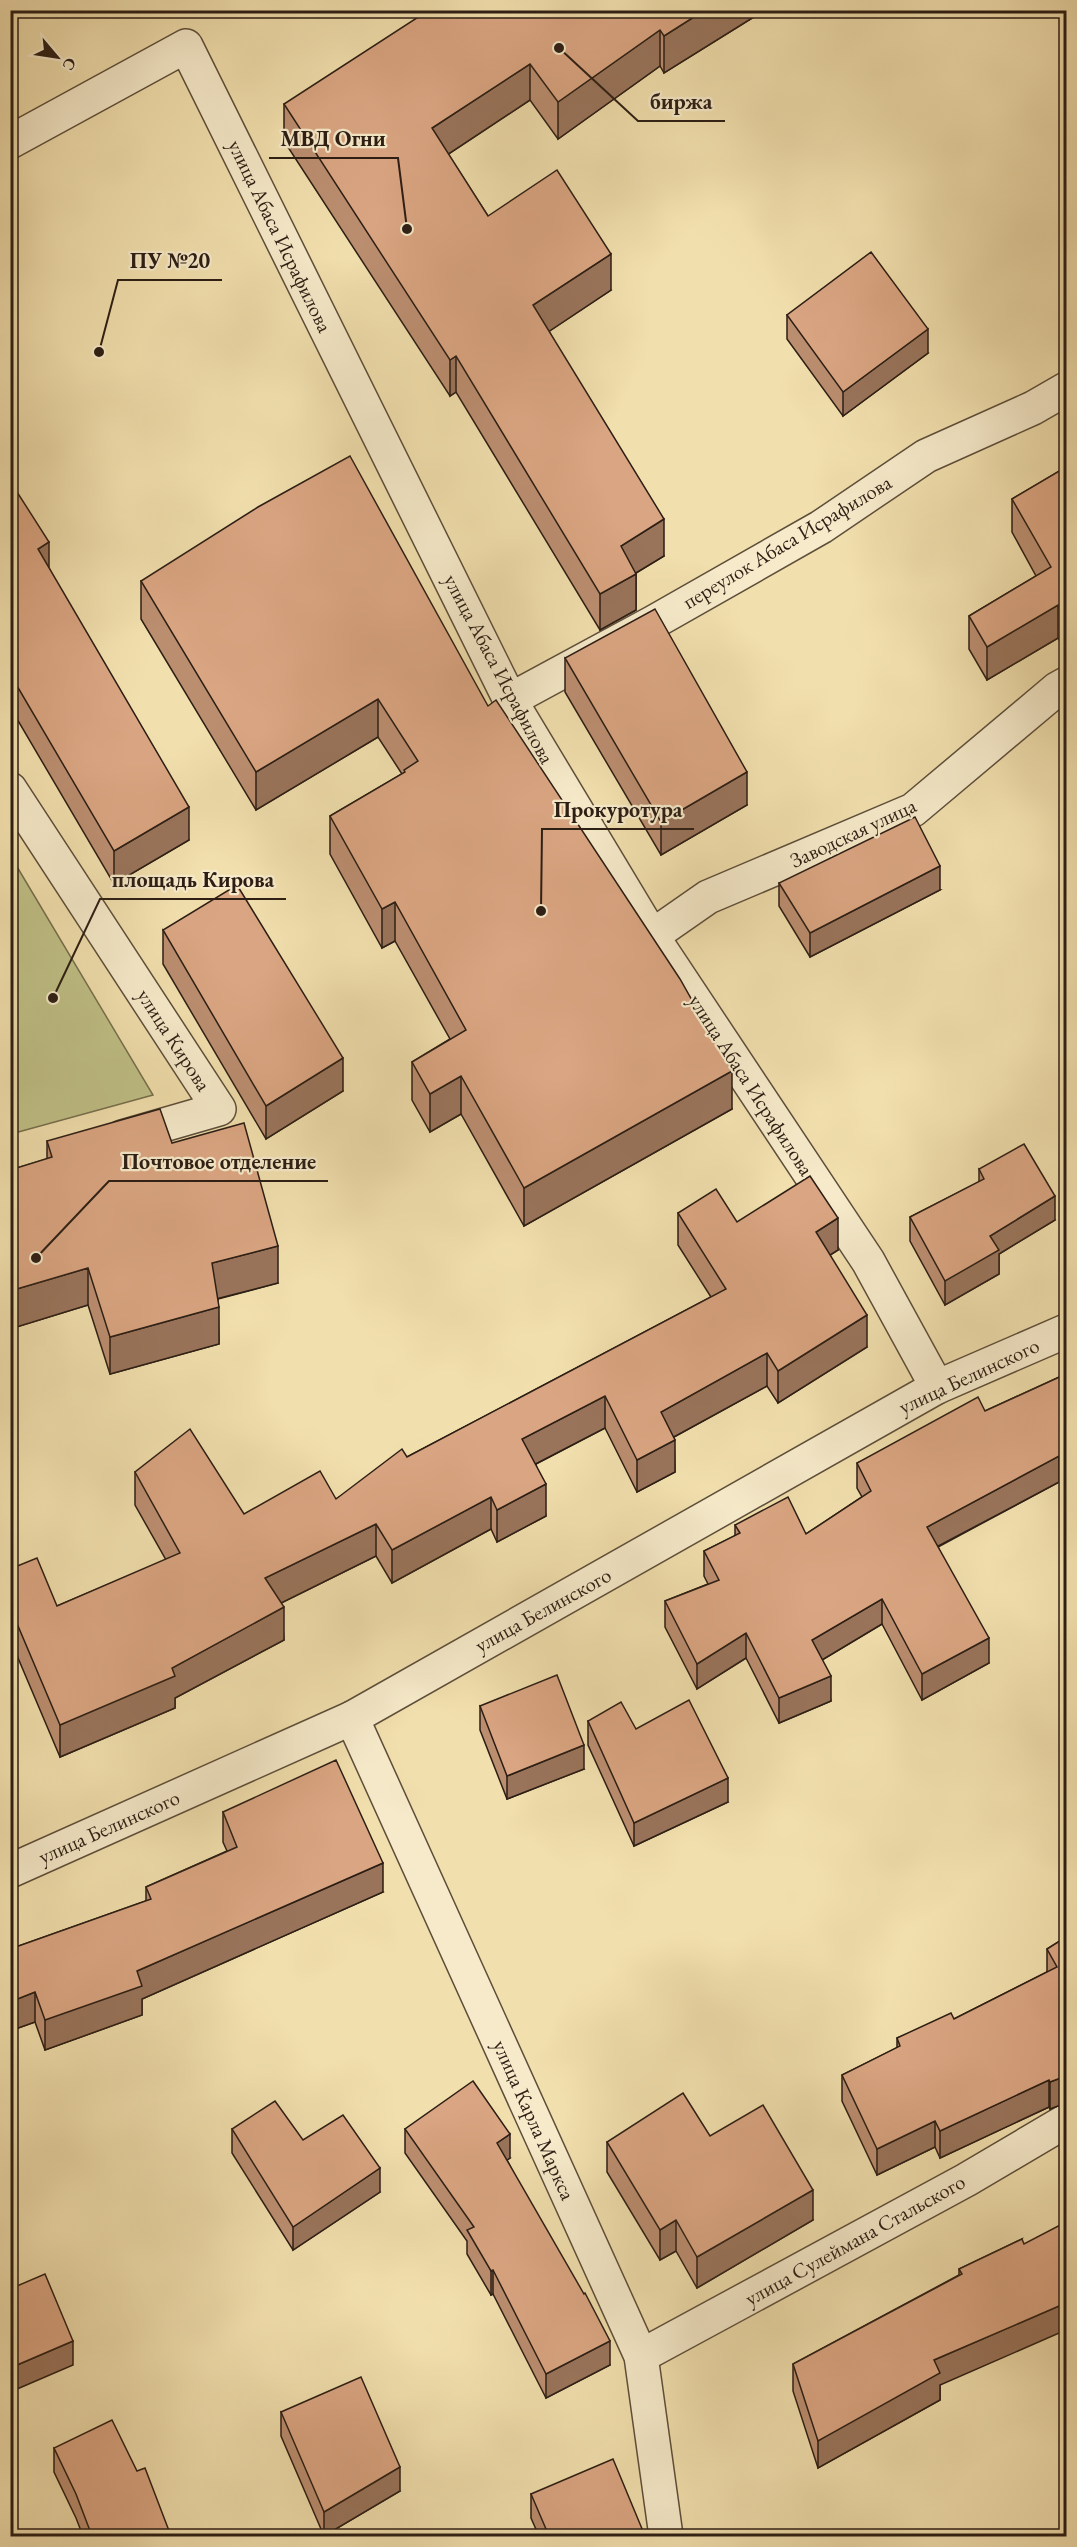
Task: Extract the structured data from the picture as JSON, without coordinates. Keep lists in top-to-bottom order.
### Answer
{
  "streets": {
    "street": [
      "улица Абаса Исрафилова",
      "переулок Абаса Исрафилова",
      "Заводская улица",
      "улица Кирова",
      "улица Белинского",
      "улица Карла Маркса",
      "улица Сулеймана Стальского"
    ]
  },
  "crossings": [
    ["улица Абаса Исрафилова", "переулок Абаса Исрафилова"],
    ["улица Абаса Исрафилова", "Заводская улица"],
    ["улица Абаса Исрафилова", "улица Белинского"],
    ["улица Белинского", "улица Карла Маркса"],
    ["улица Карла Маркса", "улица Сулеймана Стальского"]
  ],
  "places": [
    "биржа",
    "МВД Огни",
    "ПУ №20",
    "Прокуротура",
    "площадь Кирова",
    "Почтовое отделение"
  ],
  "north": "bottom right"
}
